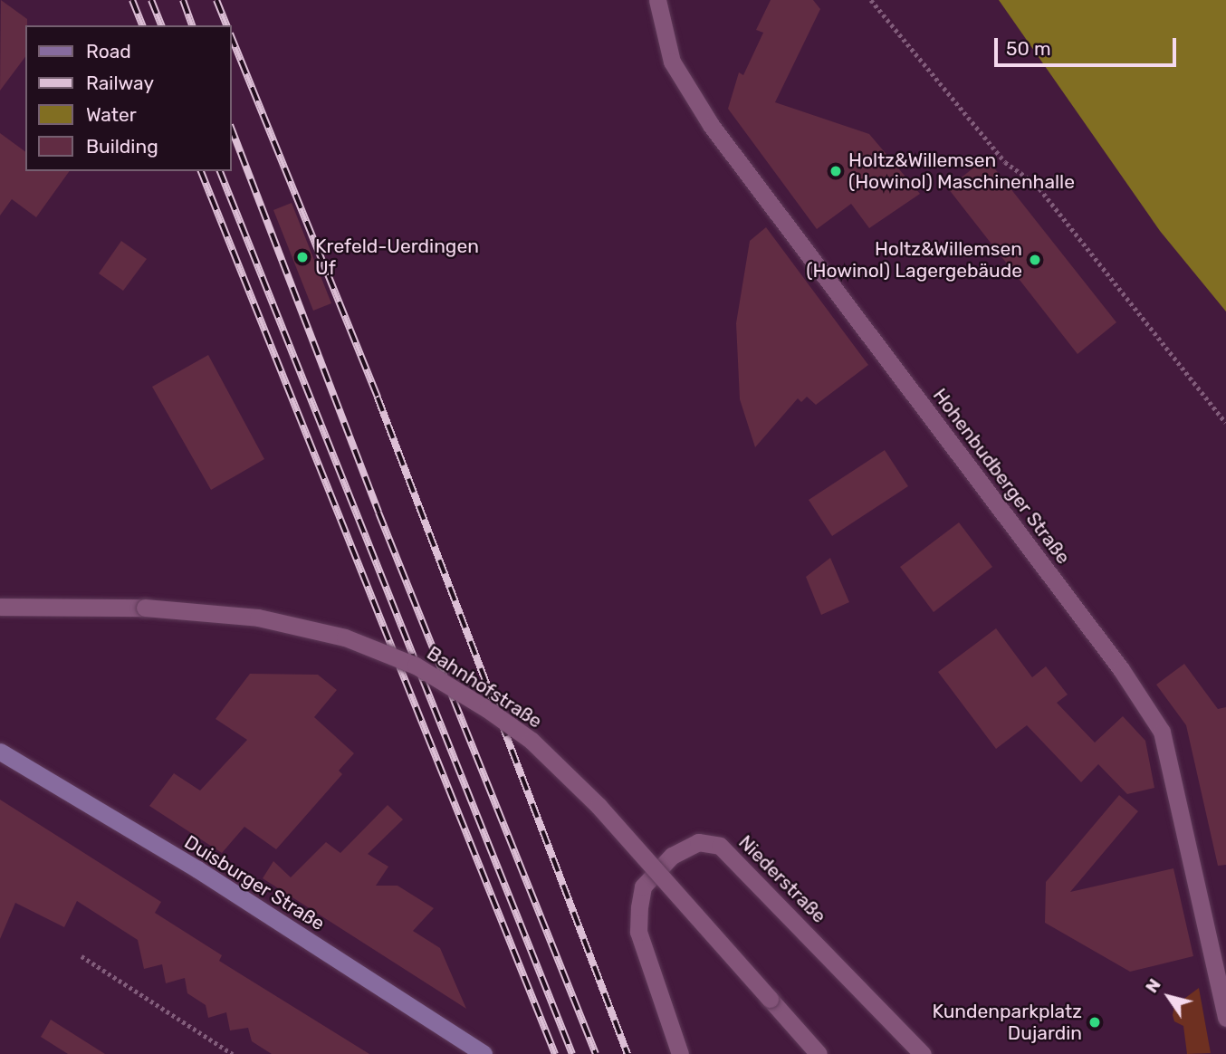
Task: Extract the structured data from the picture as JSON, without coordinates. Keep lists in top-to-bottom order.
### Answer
{
  "streets": {
    "main road": ["Duisburger Straße"],
    "street": ["Hohenbudberger Straße", "Bahnhofstraße", "Niederstraße"]
  },
  "places": [
    "Holtz&Willemsen (Howinol) Maschinenhalle",
    "Krefeld-Uerdingen Uf",
    "Holtz&Willemsen (Howinol) Lagergebäude",
    "Kundenparkplatz Dujardin"
  ],
  "legend": [
    "Road",
    "Railway",
    "Water",
    "Building"
  ],
  "scale_bar": "50 m",
  "north": "top left"
}
